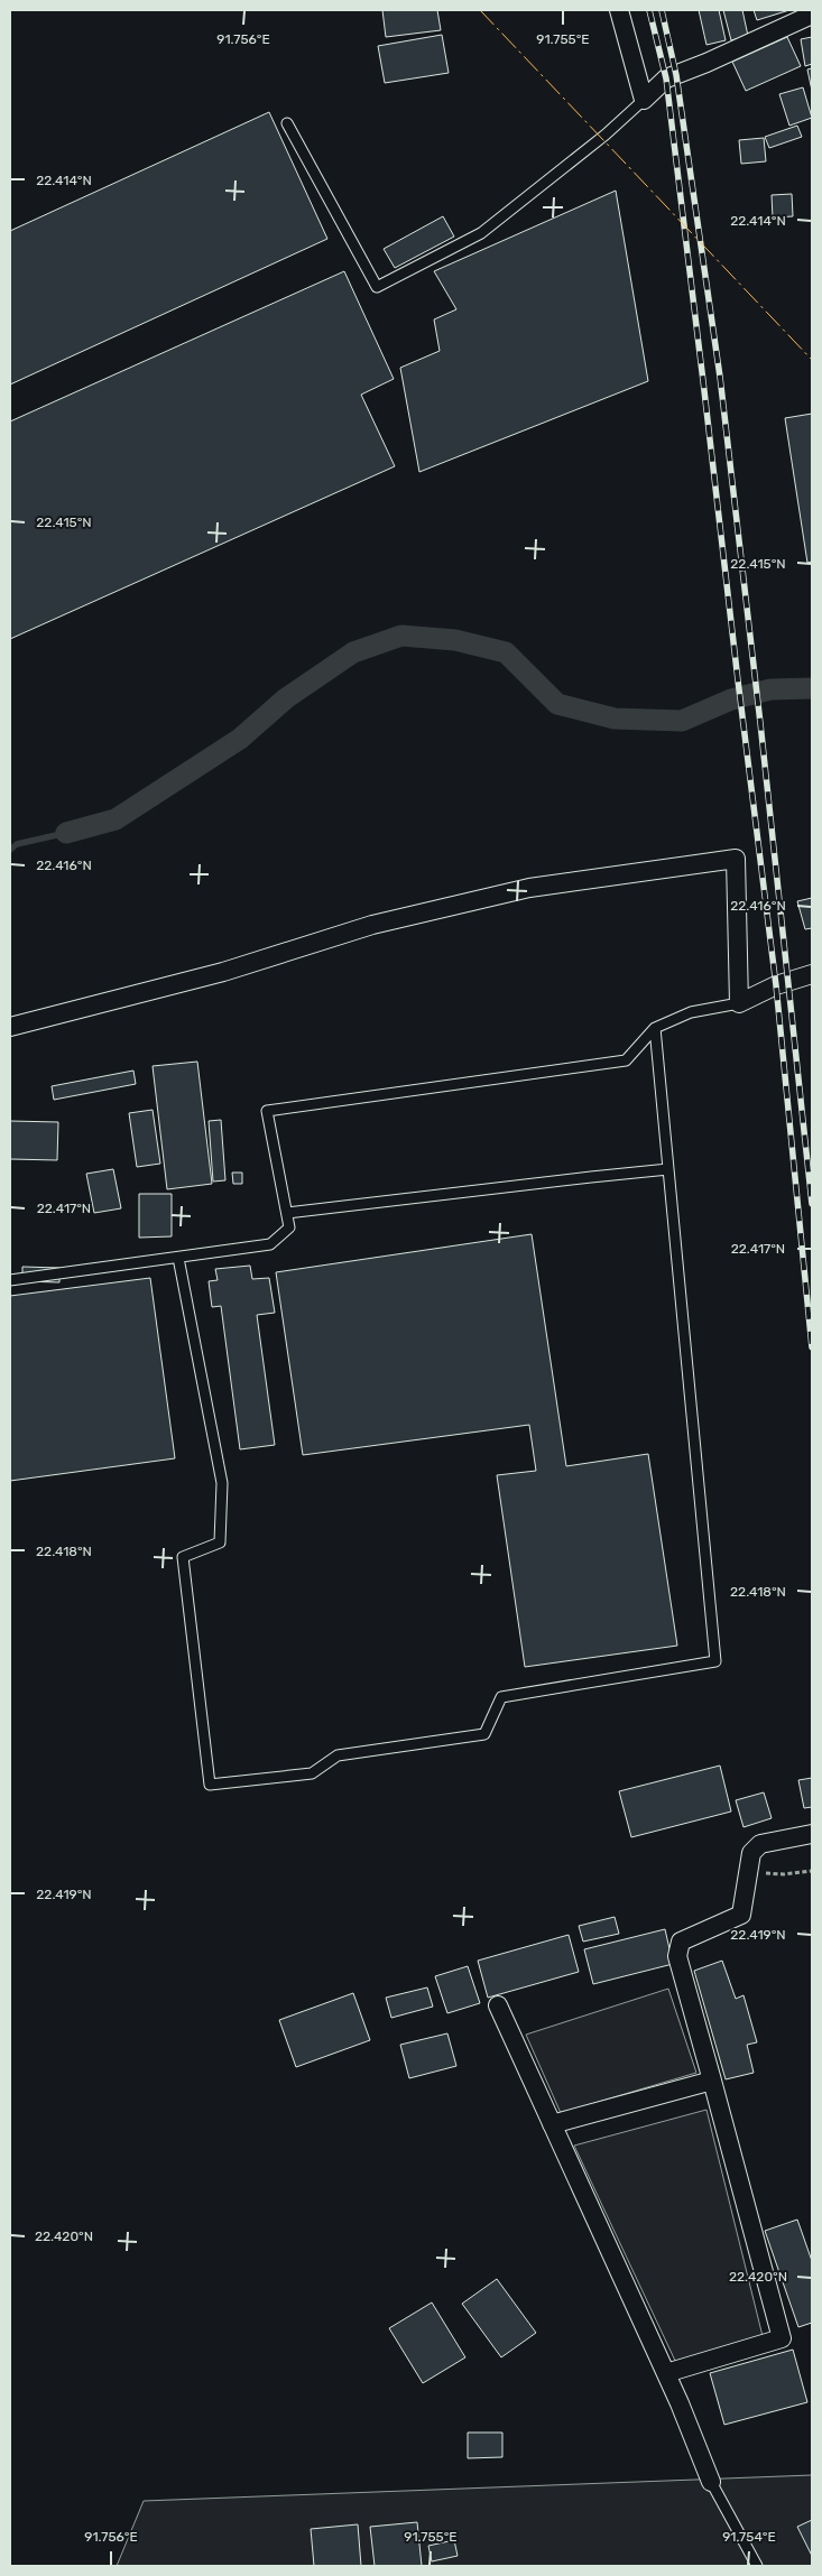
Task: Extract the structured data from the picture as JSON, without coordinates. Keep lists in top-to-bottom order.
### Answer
{
  "coordinates": [
    "91.756°E",
    "91.755°E",
    "22.414°N",
    "22.415°N",
    "22.416°N",
    "22.417°N",
    "22.418°N",
    "22.419°N",
    "22.420°N",
    "91.754°E"
  ]
}
